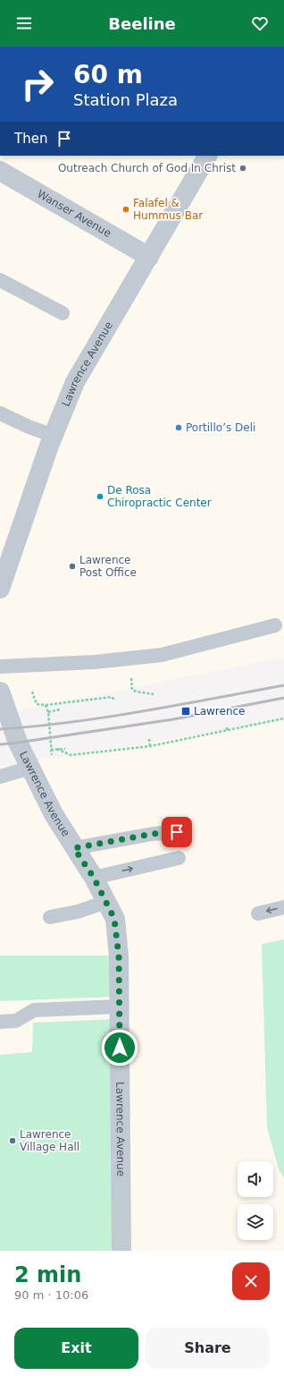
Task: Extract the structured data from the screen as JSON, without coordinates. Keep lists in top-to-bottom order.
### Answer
{
  "streets": {
    "street": ["Wanser Avenue", "Lawrence Avenue"]
  },
  "crossings": [
    ["Wanser Avenue", "Lawrence Avenue"]
  ],
  "places": {
    "other": [
      "Outreach Church of God In Christ",
      "Falafel & Hummus Bar",
      "Portillo’s Deli",
      "De Rosa Chiropractic Center",
      "Lawrence Post Office",
      "Lawrence Village Hall"
    ],
    "transit": ["Lawrence"]
  },
  "page": {
    "header": "Beeline",
    "turn": ["60 m", "Station Plaza"],
    "then": "Then",
    "heading": ["2 min", "90 m · 10:06"],
    "buttons": ["Exit", "Share"]
  }
}
